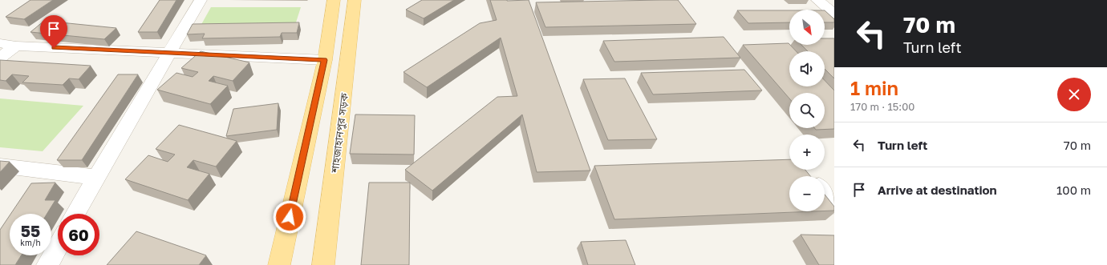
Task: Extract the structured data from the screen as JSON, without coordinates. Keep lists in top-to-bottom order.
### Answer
{
  "streets": {
    "main road": ["শাহজাহানপুর সড়ক"]
  },
  "north": "bottom right",
  "page": {
    "turn": ["70 m", "Turn left"],
    "map_buttons": ["+", "−"],
    "heading": ["1 min", "170 m · 15:00"],
    "list": [
      {
        "name": "Turn left",
        "value": "70 m"
      },
      {
        "name": "Arrive at destination",
        "value": "100 m"
      }
    ],
    "speed": "55 km/h",
    "limit": "60"
  }
}
